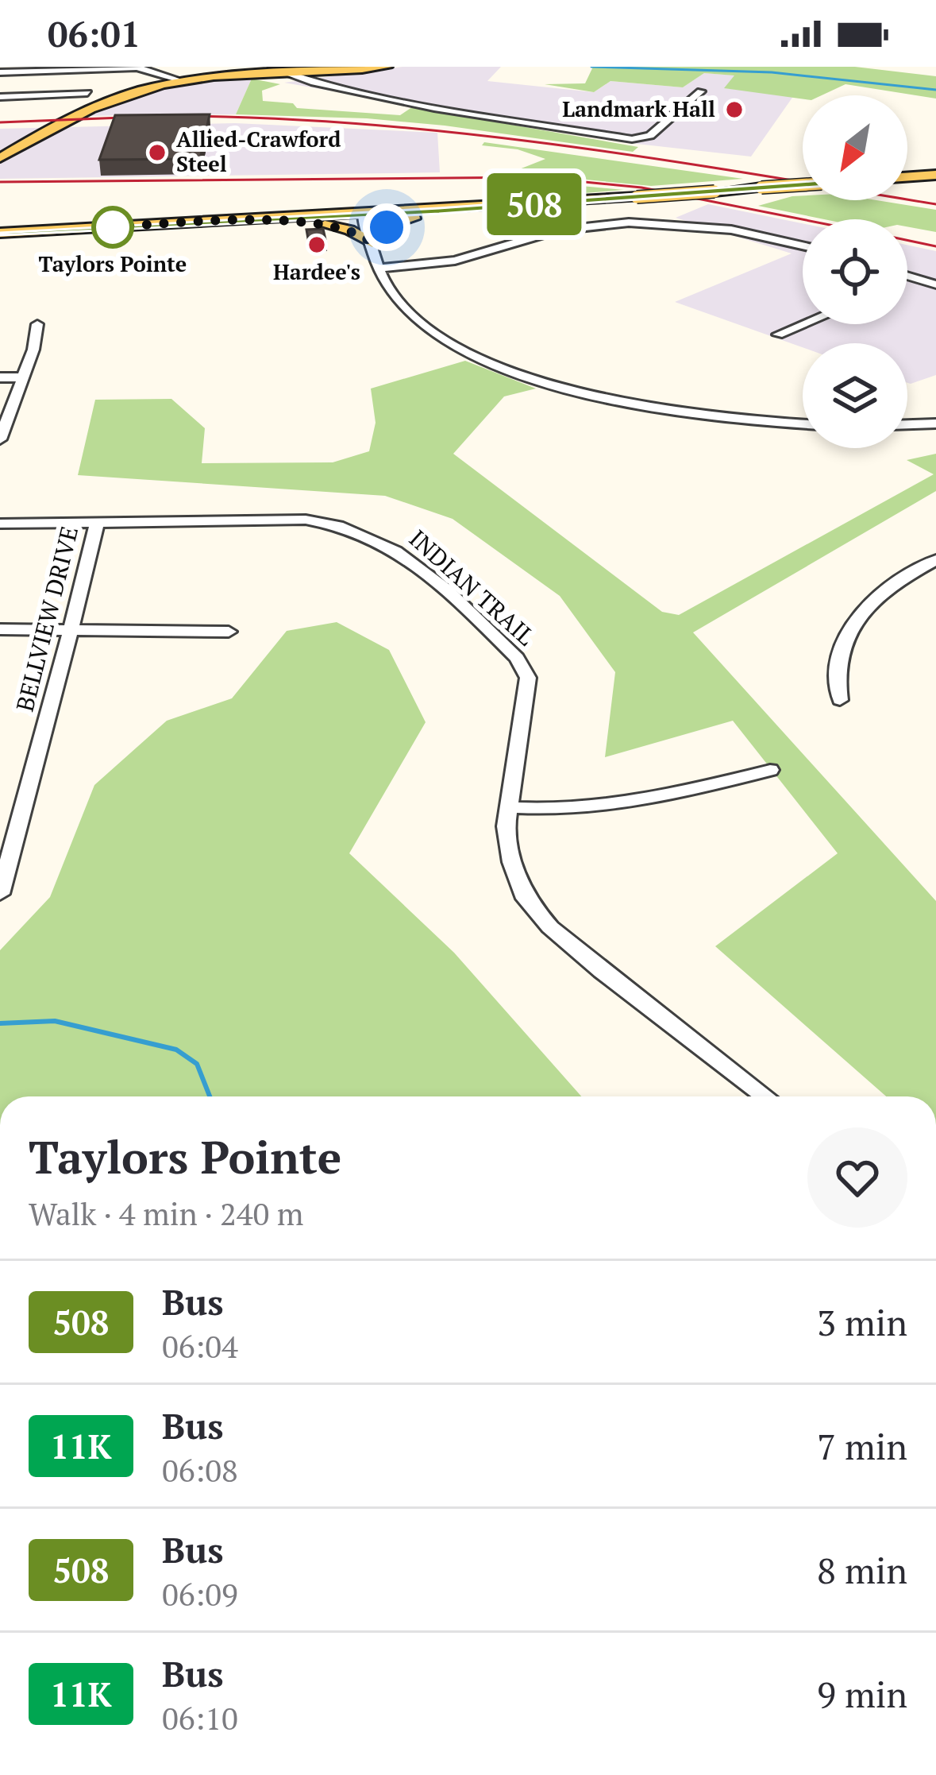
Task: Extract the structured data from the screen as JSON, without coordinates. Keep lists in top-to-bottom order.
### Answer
{
  "streets": {
    "street": ["INDIAN TRAIL", "BELLVIEW DRIVE"]
  },
  "crossings": [
    ["INDIAN TRAIL", "BELLVIEW DRIVE"]
  ],
  "places": [
    "Landmark Hall",
    "Allied-Crawford Steel",
    "Taylors Pointe",
    "Hardee's"
  ],
  "lines": ["bus line 508"],
  "north": "bottom left",
  "page": {
    "status": "06:01",
    "on_map": "508",
    "heading": ["Taylors Pointe", "Walk · 4 min · 240 m"],
    "list": [
      {
        "mark": "508",
        "name": "Bus",
        "note": "06:04",
        "value": "3 min"
      },
      {
        "mark": "11K",
        "name": "Bus",
        "note": "06:08",
        "value": "7 min"
      },
      {
        "mark": "508",
        "name": "Bus",
        "note": "06:09",
        "value": "8 min"
      },
      {
        "mark": "11K",
        "name": "Bus",
        "note": "06:10",
        "value": "9 min"
      }
    ]
  }
}
